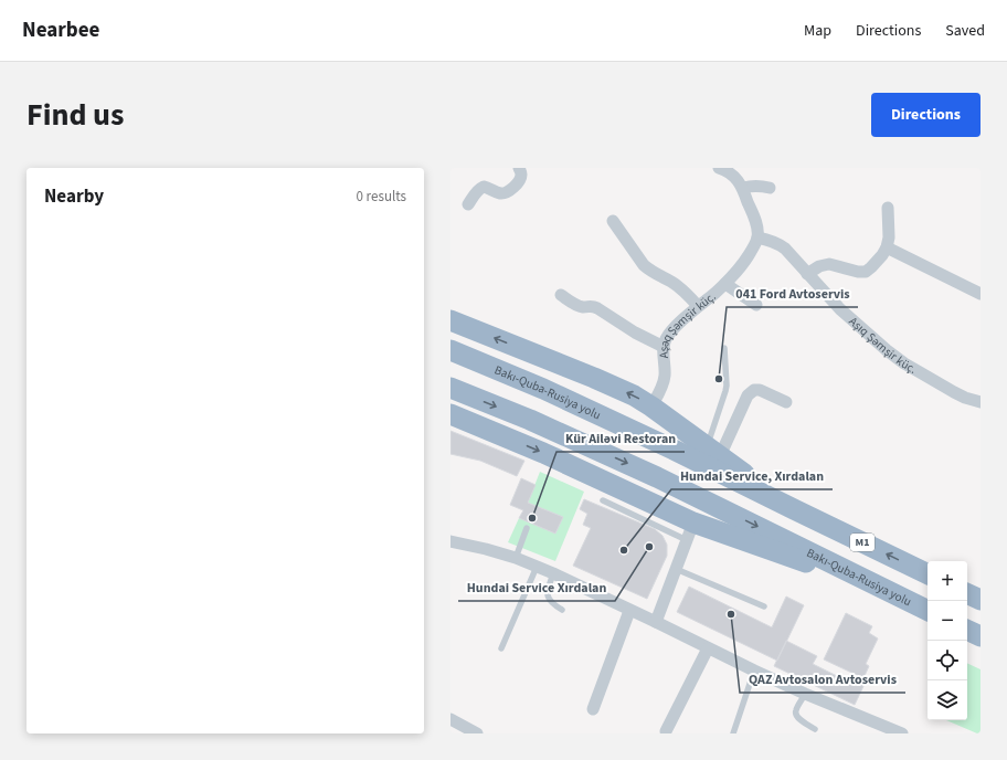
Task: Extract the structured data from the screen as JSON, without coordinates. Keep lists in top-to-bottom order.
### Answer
{
  "streets": {
    "highway": ["Bakı-Quba-Rusiya yolu", "M1"],
    "street": ["Aşəq Şəmşir küç.", "Aşıq Şəmşir küç."]
  },
  "crossings": [
    ["Aşəq Şəmşir küç.", "Aşıq Şəmşir küç."]
  ],
  "places": [
    "041 Ford Avtoservis",
    "Kür Ailəvi Restoran",
    "Hundai Service Xırdalan",
    "Hundai Service, Xırdalan",
    "QAZ Avtosalon Avtoservis"
  ],
  "page": {
    "header": "Nearbee",
    "nav": ["Map", "Directions", "Saved"],
    "title": "Find us",
    "buttons": "Directions",
    "heading": ["Nearby", "0 results"],
    "map_buttons": ["+", "−"]
  }
}
